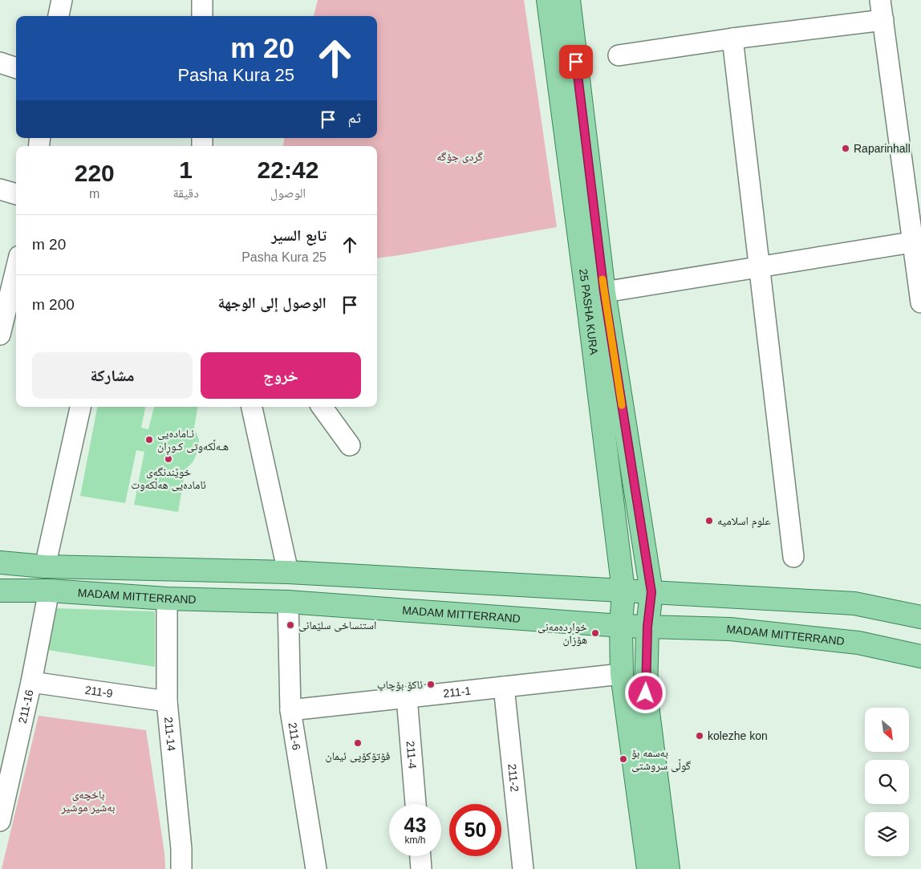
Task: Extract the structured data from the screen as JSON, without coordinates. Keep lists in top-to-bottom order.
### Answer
{
  "streets": {
    "main road": ["25 PASHA KURA", "MADAM MITTERRAND"],
    "street": [
      "211-9",
      "211-1",
      "211-16",
      "211-14",
      "211-6",
      "211-4",
      "211-2"
    ]
  },
  "crossings": [
    ["25 PASHA KURA", "MADAM MITTERRAND"],
    ["25 PASHA KURA", "211-1"],
    ["MADAM MITTERRAND", "211-16"],
    ["MADAM MITTERRAND", "211-14"],
    ["MADAM MITTERRAND", "211-6"],
    ["211-9", "211-16"],
    ["211-9", "211-14"],
    ["211-1", "211-6"],
    ["211-1", "211-4"],
    ["211-1", "211-2"]
  ],
  "parks": ["گردی جۆگە", "باخچەی بەشیر موشیر"],
  "places": [
    "Raparinhall",
    "ئـامادەیی هـەڵکەوتی کـوڕان",
    "خوێندنگەی ئامادەیی هەڵکەوت",
    "علوم اسلاميه",
    "استنساخی سلێمانی",
    "خواردە‌مە‌نی ھۆزان",
    "ئاکۆ بۆچاپ",
    "kolezhe kon",
    "فۆتۆکۆپی ئیمان",
    "بە‌سمە‌ بۆ گوڵی سروشتی"
  ],
  "north": "bottom right",
  "page": {
    "turn": ["20 m", "25 Pasha Kura"],
    "then": "ثم",
    "eta": [
      "22:42",
      "الوصول",
      "1",
      "دقيقة",
      "220",
      "m"
    ],
    "list": [
      {
        "name": "تابع السير",
        "note": "25 Pasha Kura",
        "value": "20 m"
      },
      {
        "name": "الوصول إلى الوجهة",
        "value": "200 m"
      }
    ],
    "buttons": ["خروج", "مشاركة"],
    "speed": "43 km/h",
    "limit": "50"
  }
}
